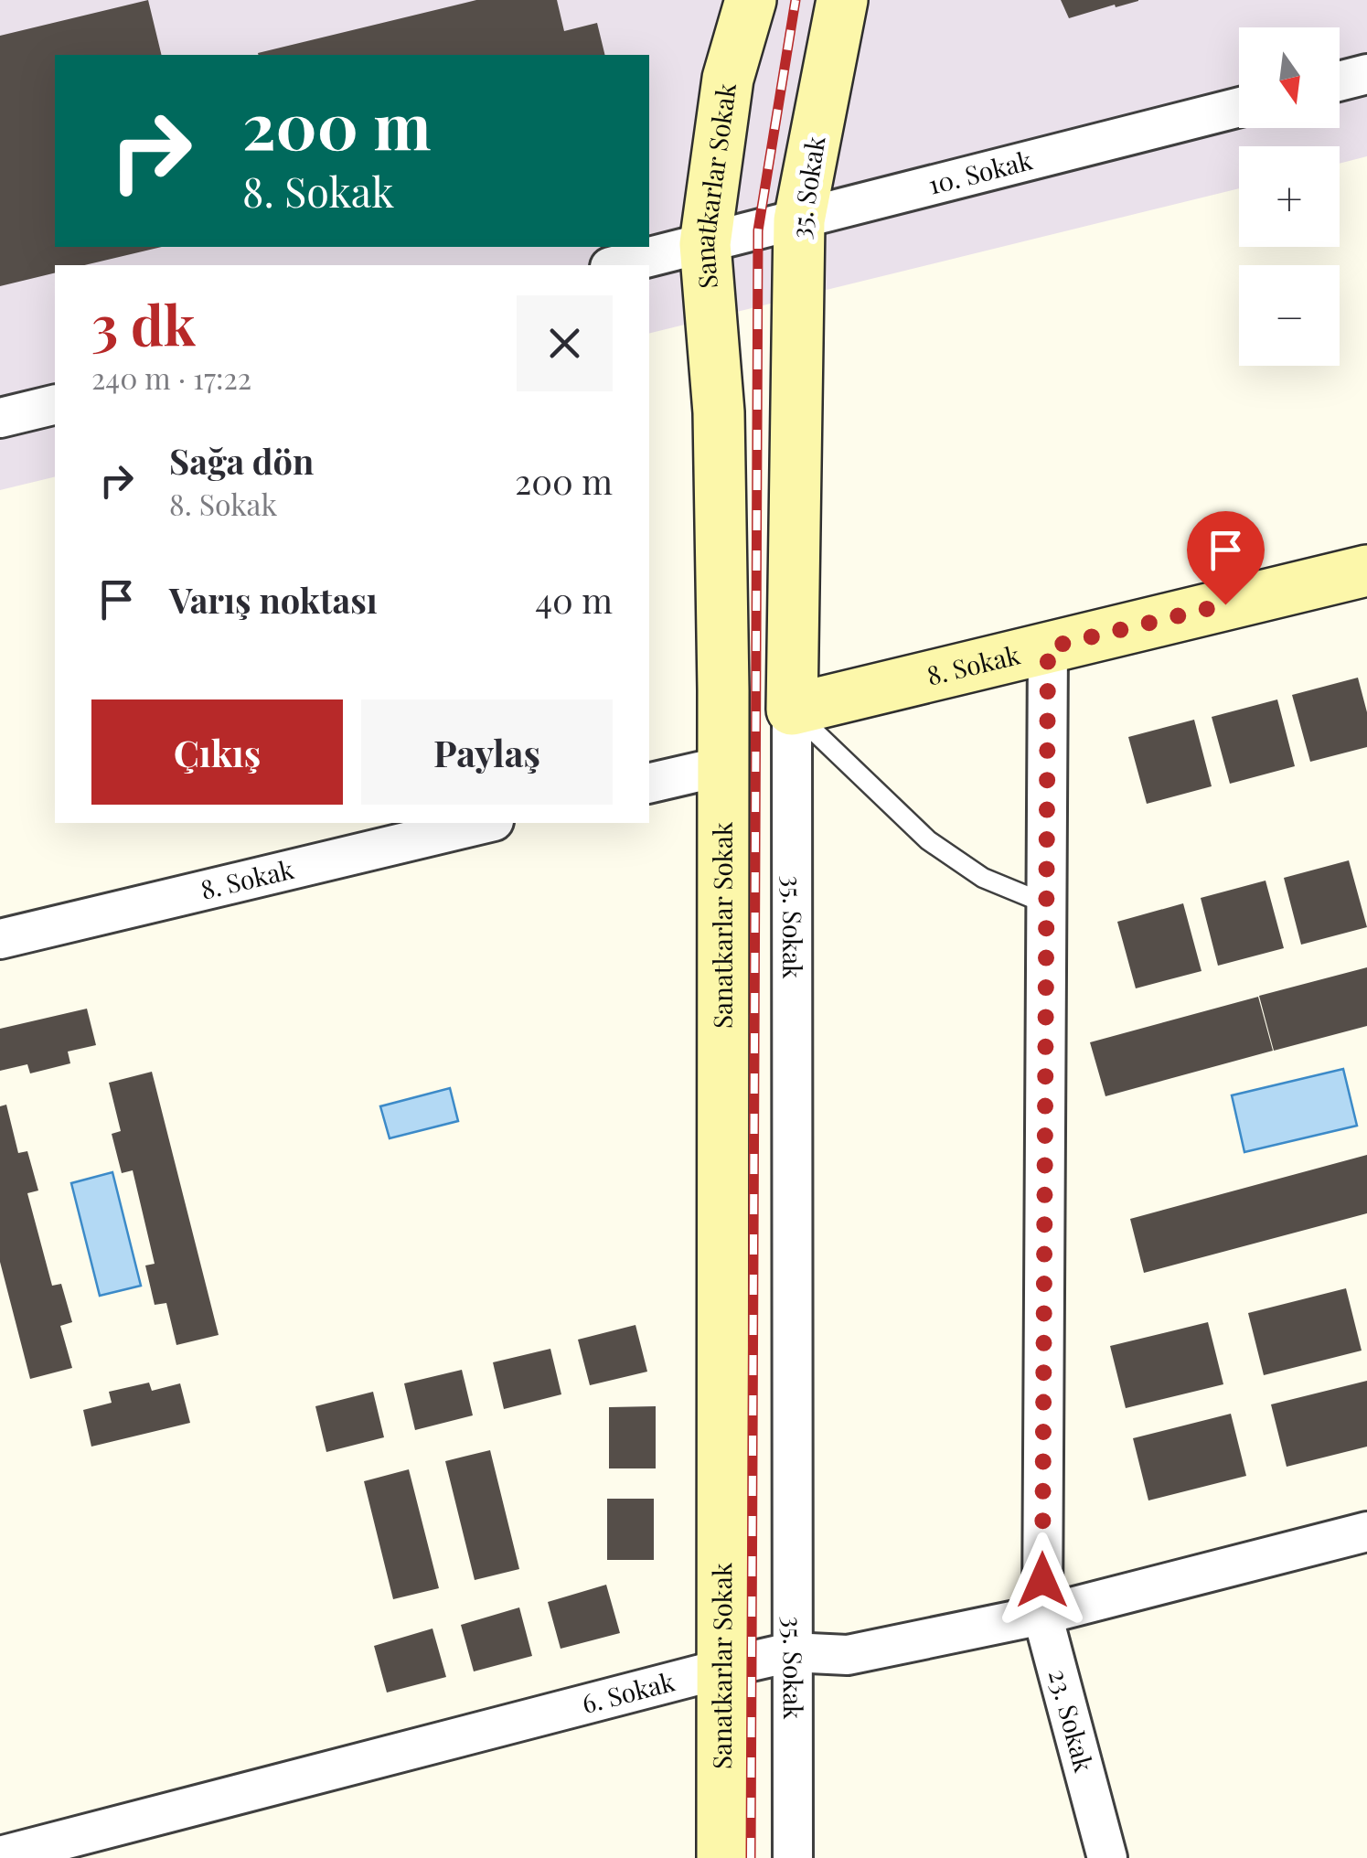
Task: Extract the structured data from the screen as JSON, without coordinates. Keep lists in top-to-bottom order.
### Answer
{
  "streets": {
    "street": [
      "10. Sokak",
      "Sanatkarlar Sokak",
      "35. Sokak",
      "8. Sokak",
      "6. Sokak",
      "23. Sokak"
    ]
  },
  "crossings": [
    ["10. Sokak", "Sanatkarlar Sokak"],
    ["10. Sokak", "35. Sokak"],
    ["Sanatkarlar Sokak", "6. Sokak"],
    ["35. Sokak", "8. Sokak"],
    ["35. Sokak", "6. Sokak"],
    ["8. Sokak", "23. Sokak"],
    ["6. Sokak", "23. Sokak"]
  ],
  "north": "bottom",
  "page": {
    "map_buttons": ["+", "−"],
    "turn": ["200 m", "8. Sokak"],
    "heading": ["3 dk", "240 m · 17:22"],
    "list": [
      {
        "name": "Sağa dön",
        "note": "8. Sokak",
        "value": "200 m"
      },
      {
        "name": "Varış noktası",
        "value": "40 m"
      }
    ],
    "buttons": ["Çıkış", "Paylaş"]
  }
}
